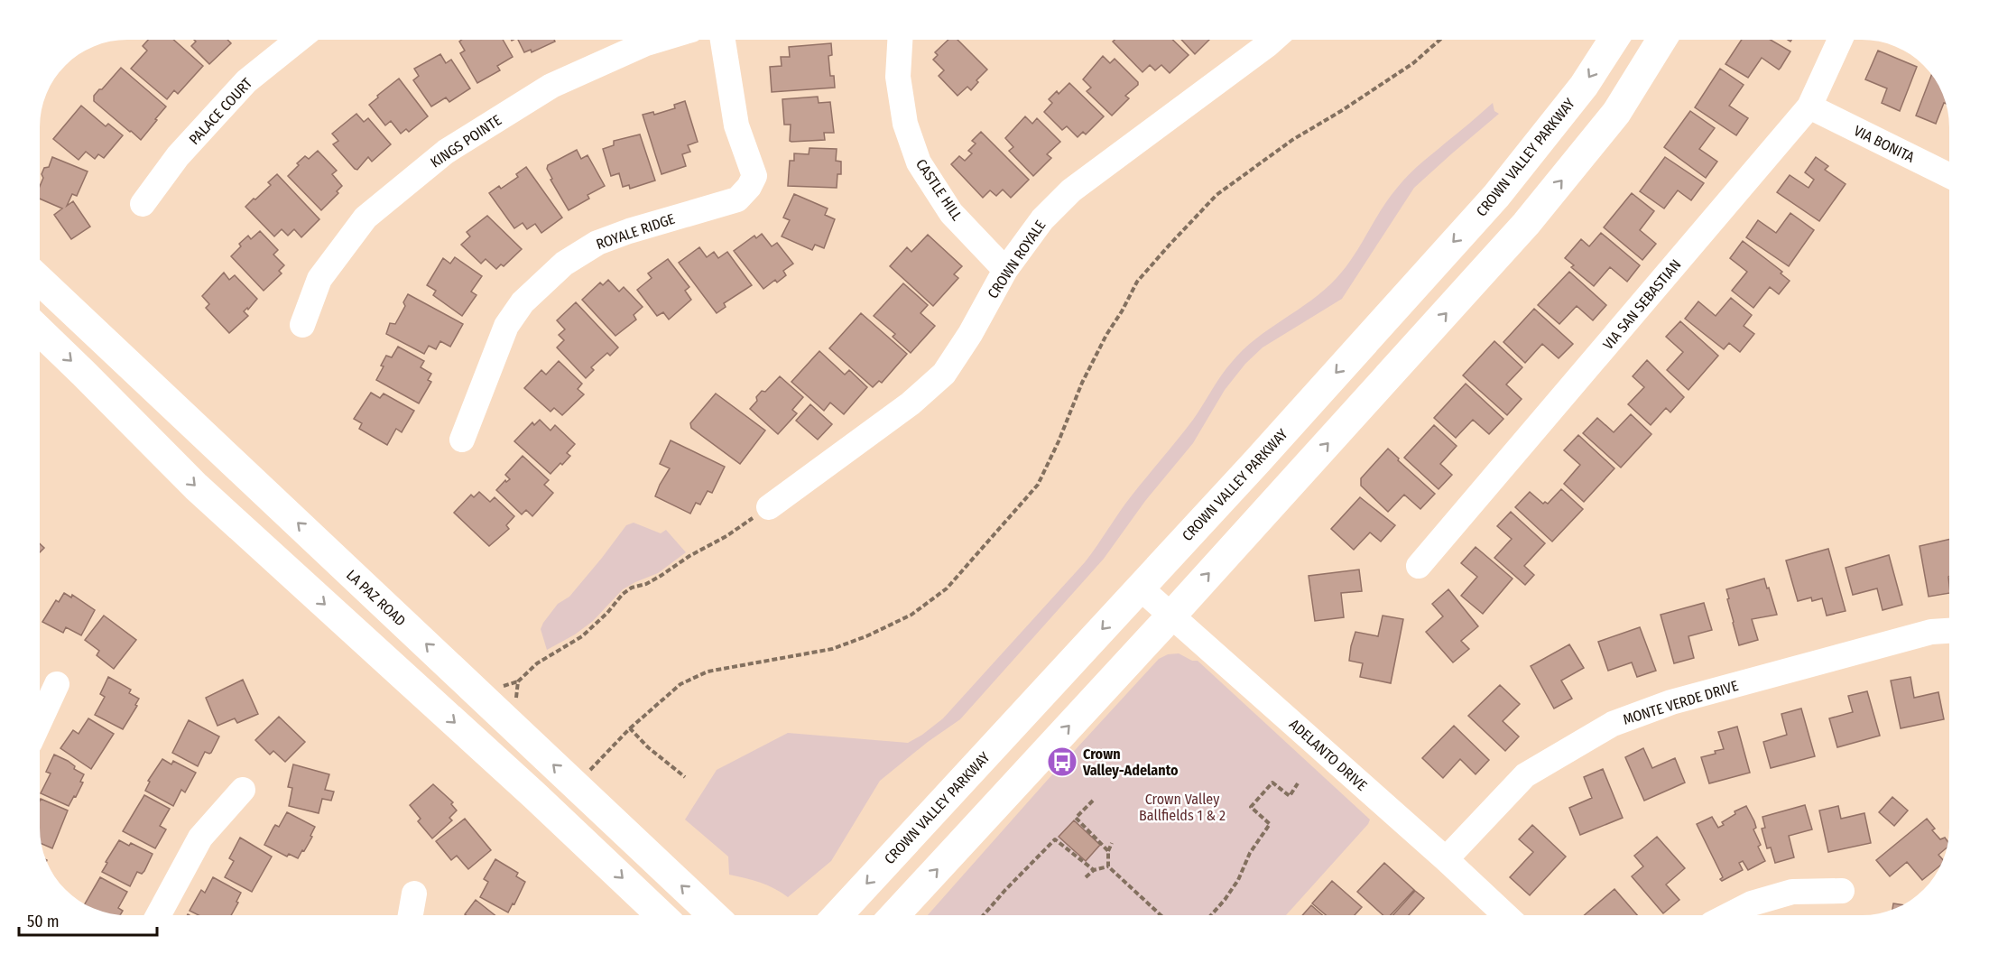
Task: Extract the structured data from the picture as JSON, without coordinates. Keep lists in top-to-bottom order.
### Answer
{
  "streets": {
    "main road": ["CROWN VALLEY PARKWAY", "LA PAZ ROAD"],
    "street": [
      "PALACE COURT",
      "KINGS POINTE",
      "VIA BONITA",
      "CASTLE HILL",
      "ROYALE RIDGE",
      "CROWN ROYALE",
      "VIA SAN SEBASTIAN",
      "MONTE VERDE DRIVE",
      "ADELANTO DRIVE"
    ]
  },
  "crossings": [
    ["VIA BONITA", "VIA SAN SEBASTIAN"],
    ["CROWN VALLEY PARKWAY", "ADELANTO DRIVE"],
    ["CASTLE HILL", "CROWN ROYALE"],
    ["MONTE VERDE DRIVE", "ADELANTO DRIVE"]
  ],
  "parks": ["Crown Valley Ballfields 1 & 2"],
  "places": {
    "bus stop": ["Crown Valley-Adelanto"]
  },
  "scale_bar": "50 m"
}
